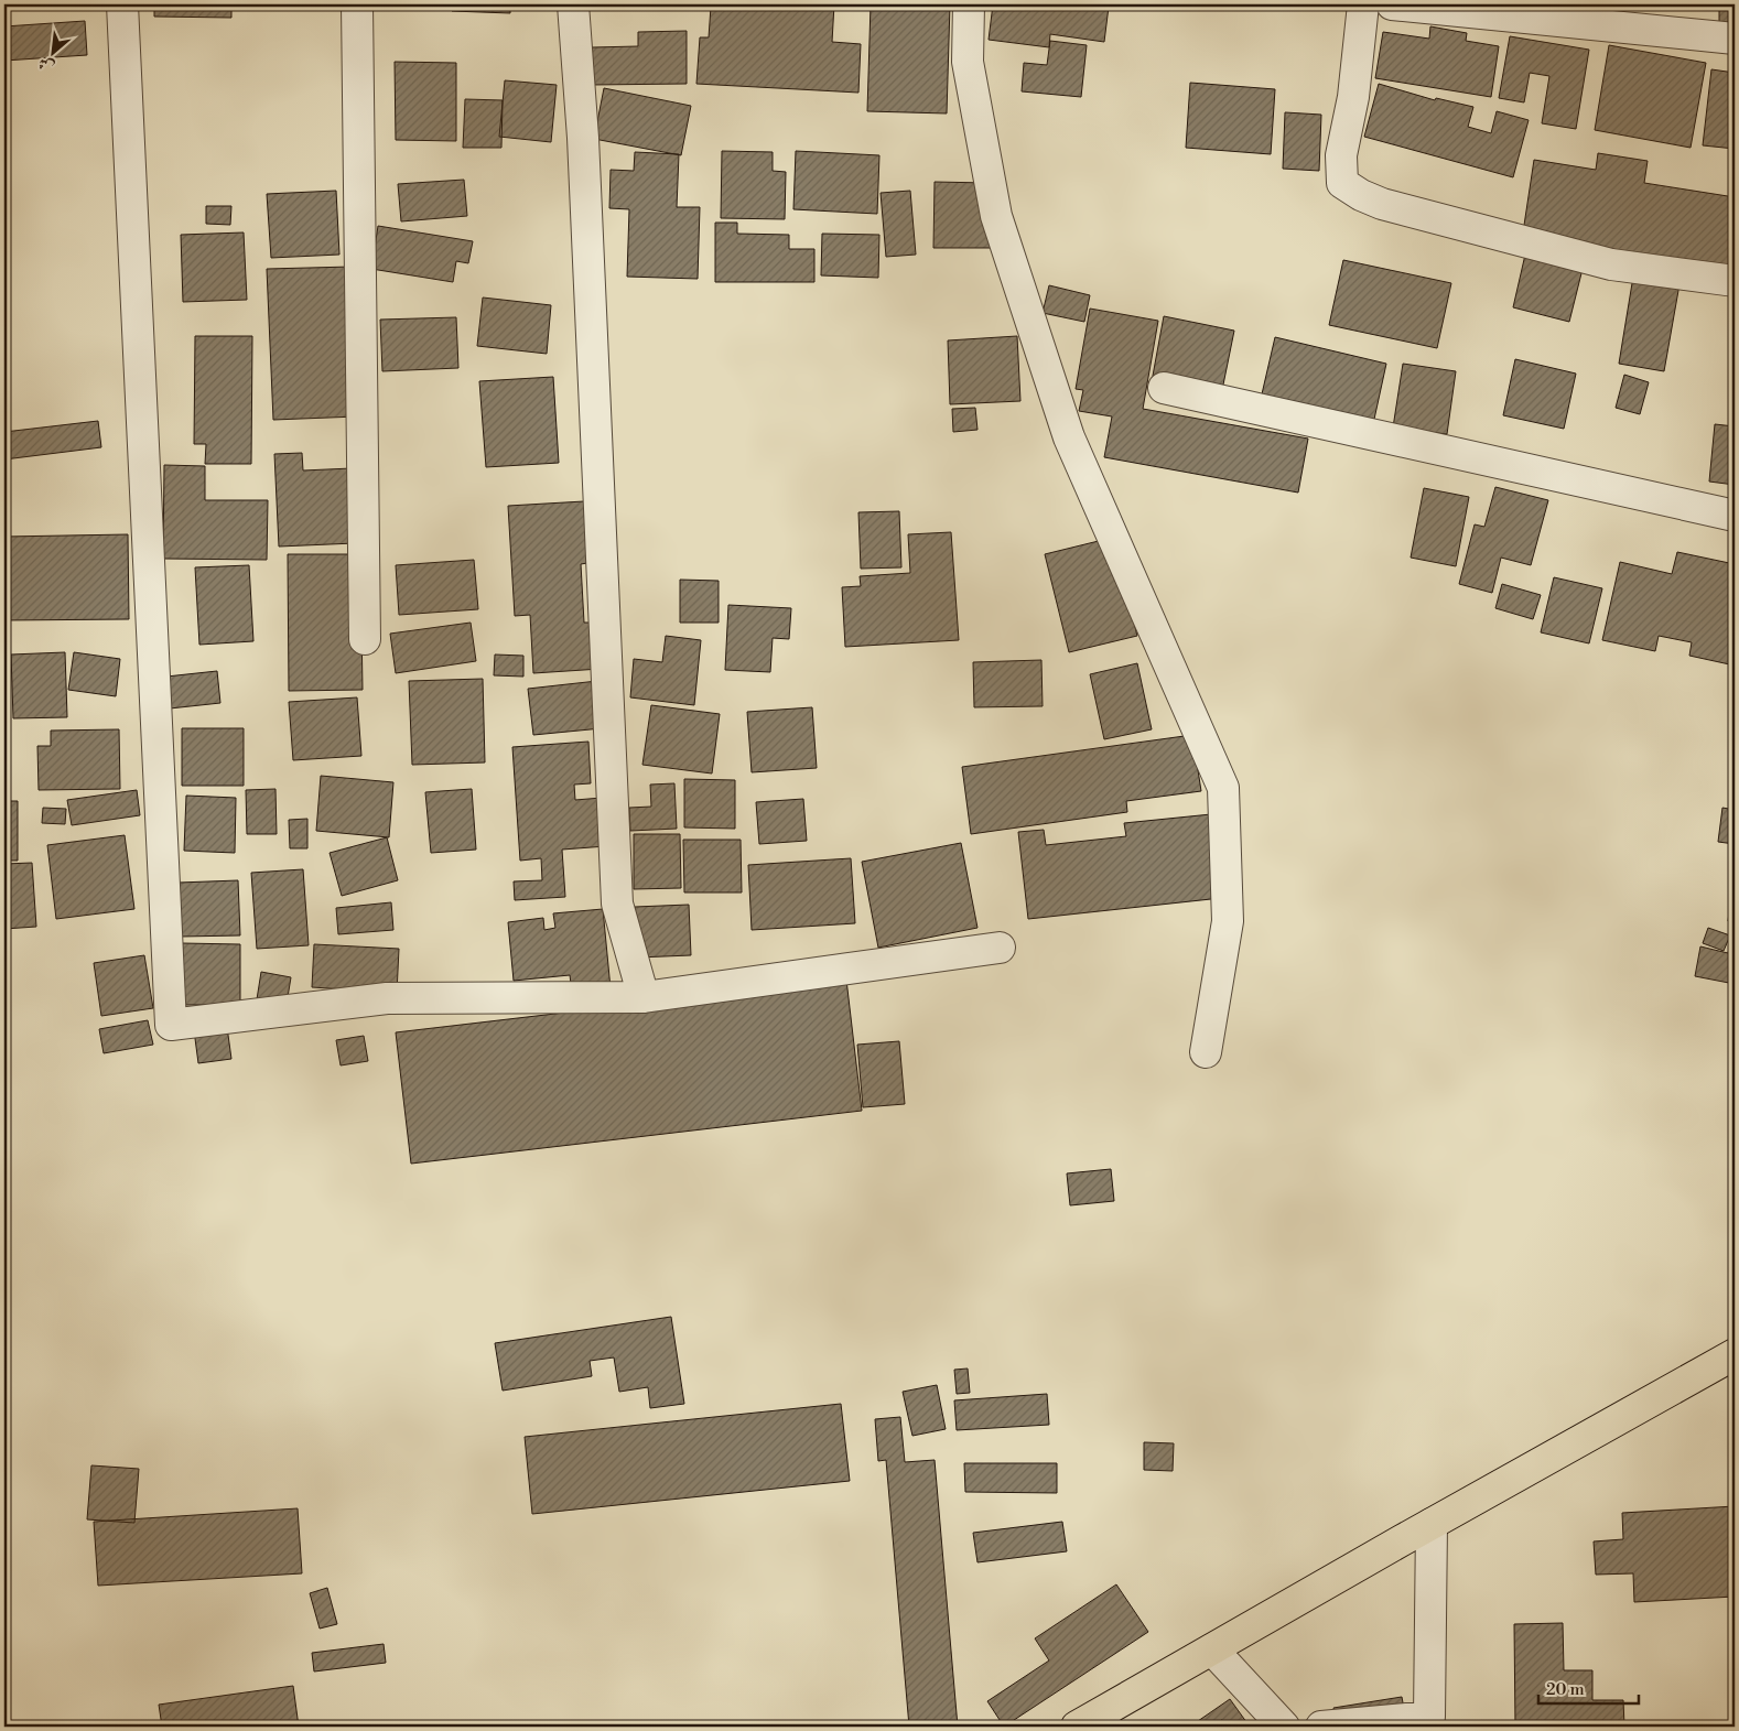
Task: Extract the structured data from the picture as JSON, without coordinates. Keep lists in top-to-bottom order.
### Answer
{
  "scale_bar": "20 m",
  "north": "bottom left"
}
